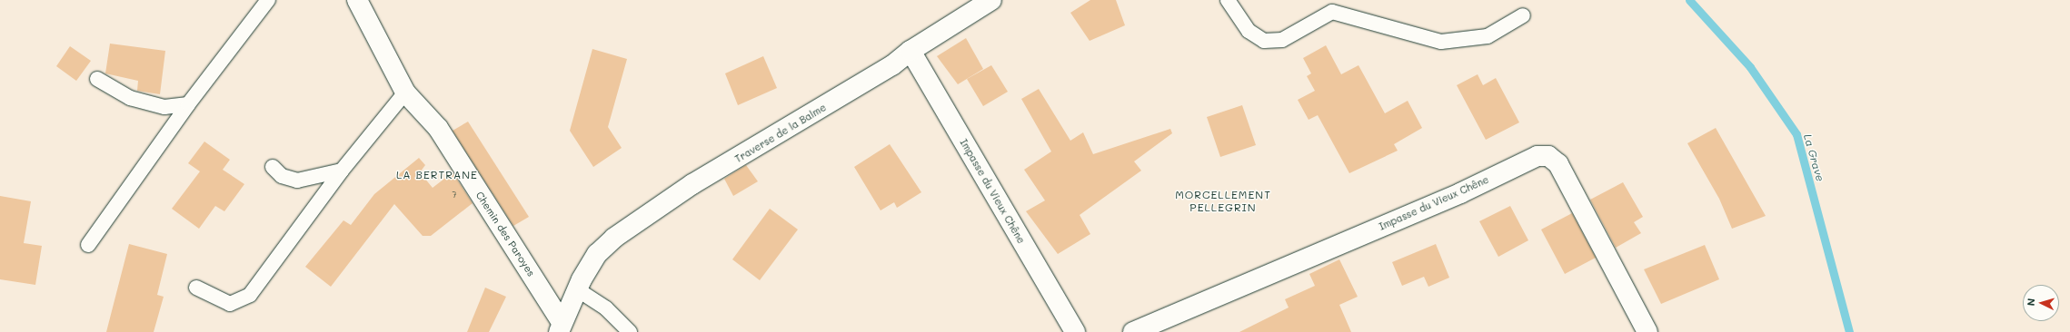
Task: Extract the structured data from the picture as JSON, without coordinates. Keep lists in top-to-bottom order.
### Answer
{
  "streets": {
    "street": ["Traverse de la Balme", "Impasse du Vieux Chêne", "Chemin des Paroyes"]
  },
  "crossings": [
    ["Traverse de la Balme", "Impasse du Vieux Chêne"],
    ["Traverse de la Balme", "Chemin des Paroyes"]
  ],
  "districts": ["LA BERTRANE", "MORCELLEMENT PELLEGRIN"],
  "water": ["La Grave"],
  "house_numbers": ["7"],
  "north": "left"
}
